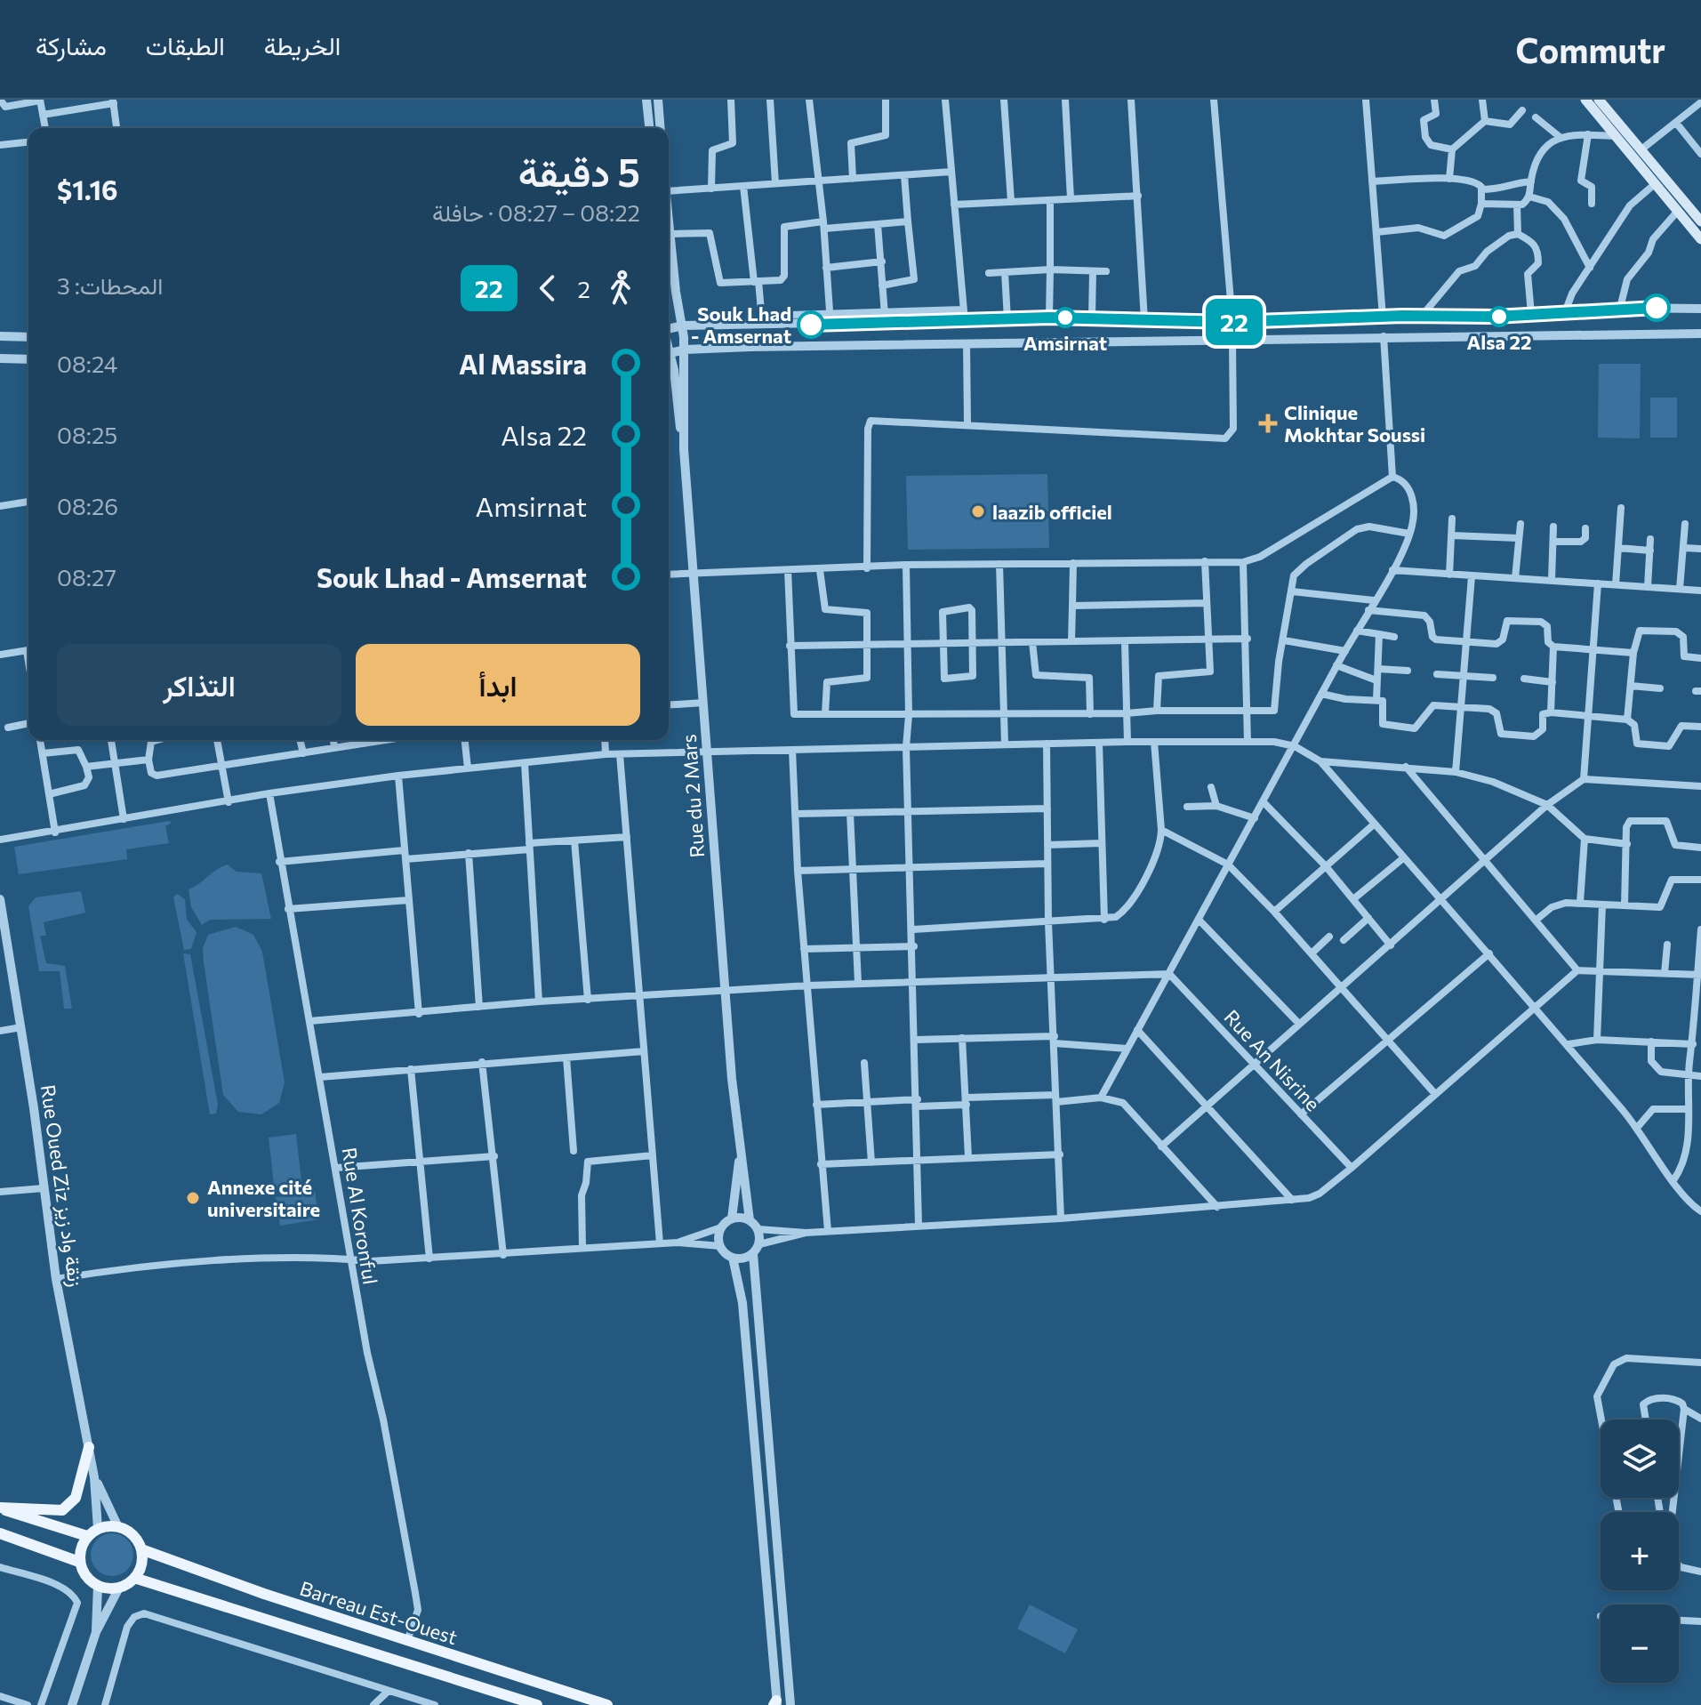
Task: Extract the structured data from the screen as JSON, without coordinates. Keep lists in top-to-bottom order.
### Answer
{
  "streets": {
    "main road": ["Barreau Est-Ouest"],
    "street": [
      "Rue du 2 Mars",
      "Rue An Nisrine",
      "Rue Oued Ziz زنقة واد زيز",
      "Rue Al Koronful"
    ]
  },
  "crossings": [
    ["Rue Oued Ziz زنقة واد زيز", "Barreau Est-Ouest"],
    ["Rue Al Koronful", "Barreau Est-Ouest"]
  ],
  "places": {
    "other": [
      "Alsa 22",
      "Amsirnat",
      "Souk Lhad - Amsernat",
      "laazib officiel",
      "Annexe cité universitaire"
    ],
    "health": ["Clinique Mokhtar Soussi"]
  },
  "lines": ["bus line 22"],
  "page": {
    "header": "Commutr",
    "nav": ["الخريطة", "الطبقات", "مشاركة"],
    "on_map": "22",
    "heading": ["5 دقيقة", "08:22 – 08:27 · حافلة", "$1.16"],
    "legs": ["2", "22", "المحطات: 3"],
    "list": [
      {
        "name": "Al Massira",
        "value": "08:24"
      },
      {
        "name": "Alsa 22",
        "value": "08:25"
      },
      {
        "name": "Amsirnat",
        "value": "08:26"
      },
      {
        "name": "Souk Lhad - Amsernat",
        "value": "08:27"
      }
    ],
    "buttons": ["ابدأ", "التذاكر"],
    "map_buttons": ["+", "−"]
  }
}
